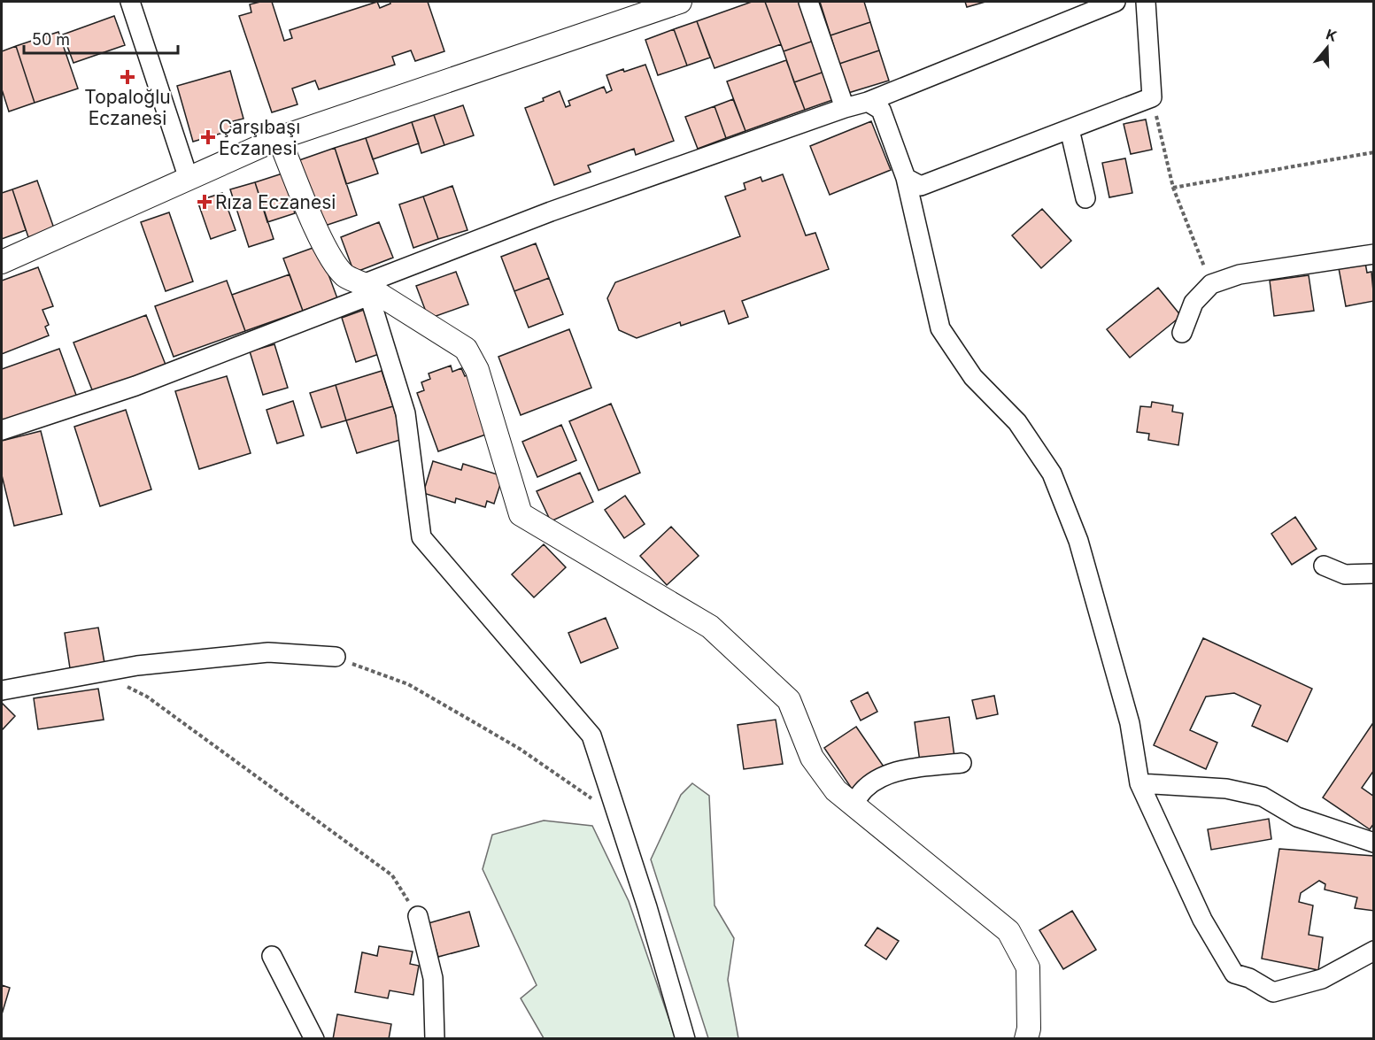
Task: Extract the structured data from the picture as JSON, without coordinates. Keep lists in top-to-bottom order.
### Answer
{
  "places": {
    "health": ["Topaloğlu Eczanesi", "Çarşıbaşı Eczanesi", "Rıza Eczanesi"]
  },
  "scale_bar": "50 m",
  "north": "top"
}
